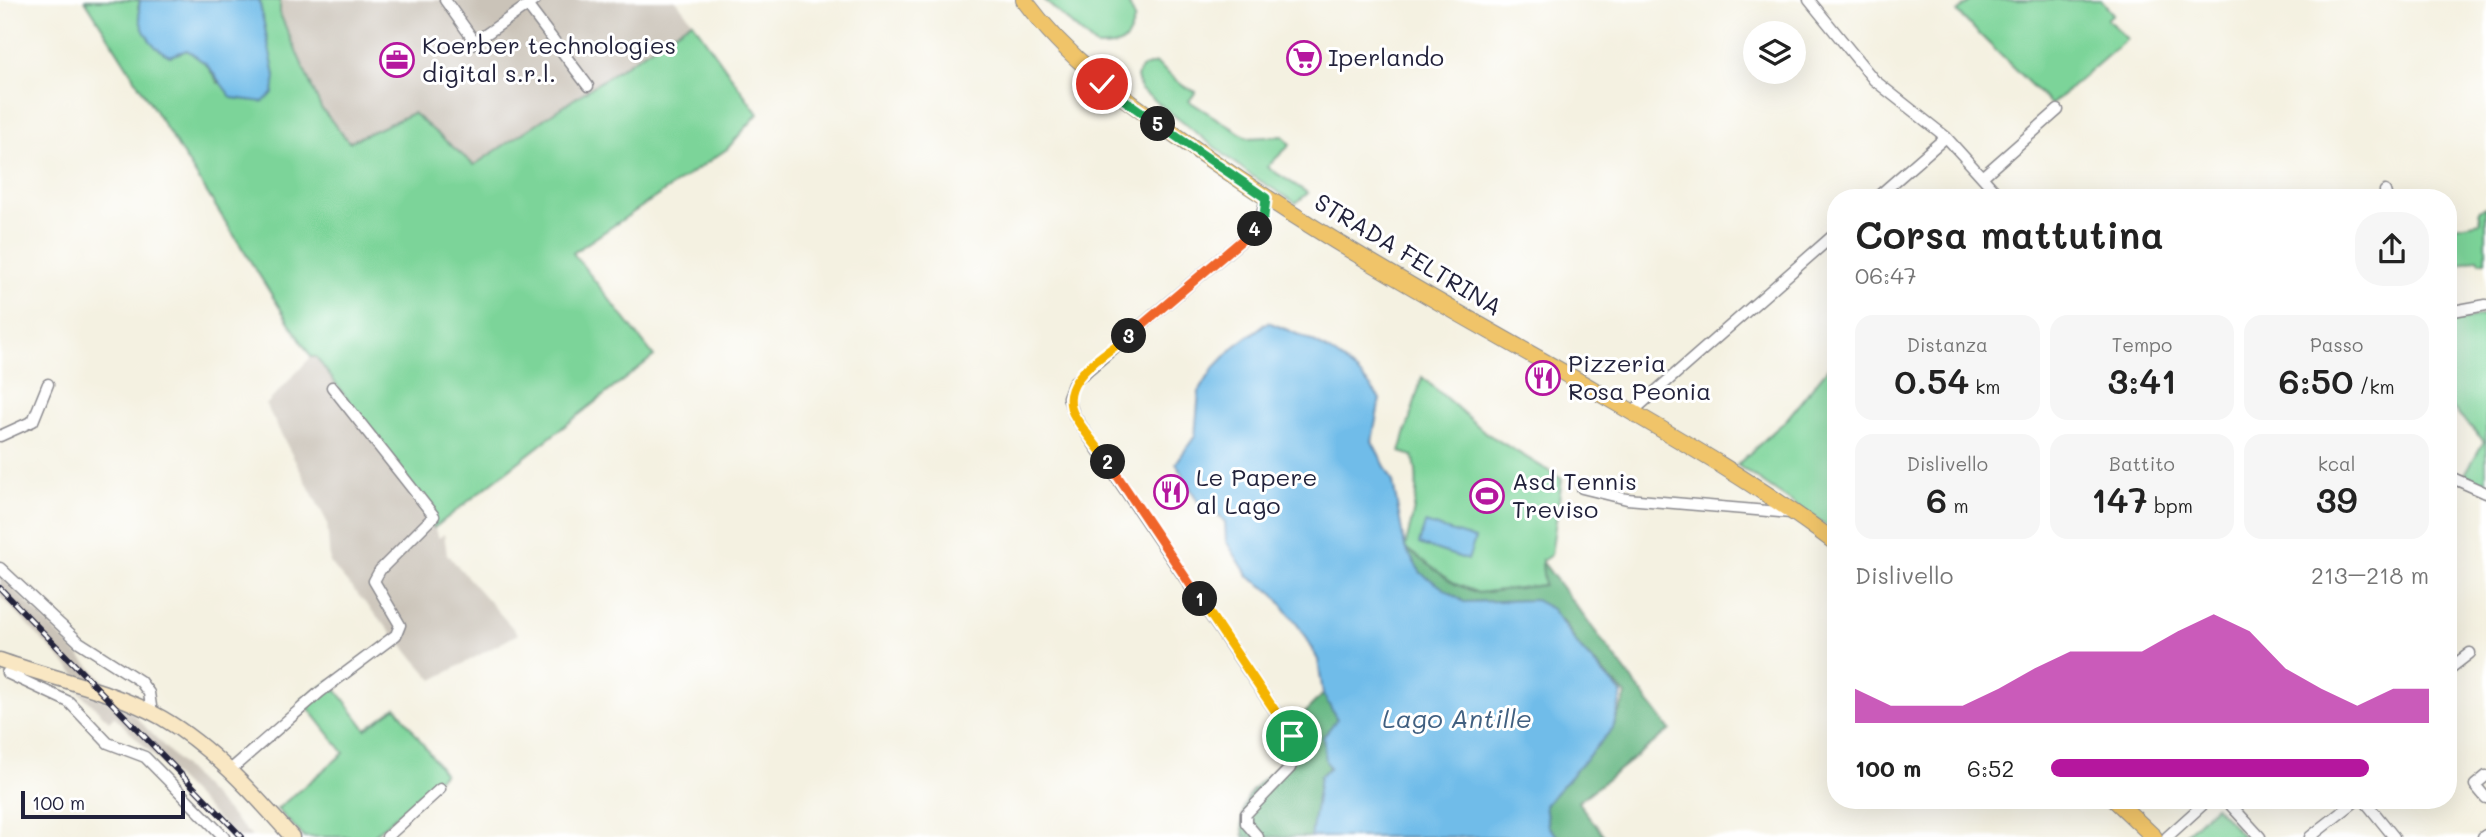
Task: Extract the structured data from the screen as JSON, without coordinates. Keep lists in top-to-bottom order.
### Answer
{
  "streets": {
    "main road": ["STRADA FELTRINA"]
  },
  "water": ["Lago Antille"],
  "places": {
    "supermarket": ["Iperlando"],
    "office": ["Koerber technologies digital s.r.l."],
    "restaurant": ["Pizzeria Rosa Peonia", "Le Papere al Lago"],
    "sports": ["Asd Tennis Treviso"]
  },
  "scale_bar": "100 m",
  "page": {
    "pins": [
      "5",
      "4",
      "3",
      "2",
      "1"
    ],
    "heading": ["Corsa mattutina", "06:47"],
    "stats": [
      ["Distanza", "0.54 km"],
      ["Tempo", "3:41"],
      ["Passo", "6:50 /km"],
      ["Dislivello", "6 m"],
      ["Battito", "147 bpm"],
      ["kcal", "39"]
    ],
    "chart": ["Dislivello", "213–218 m"],
    "list": [
      {
        "name": "100 m",
        "note": "6:52"
      }
    ],
    "scale": "100 m"
  }
}
